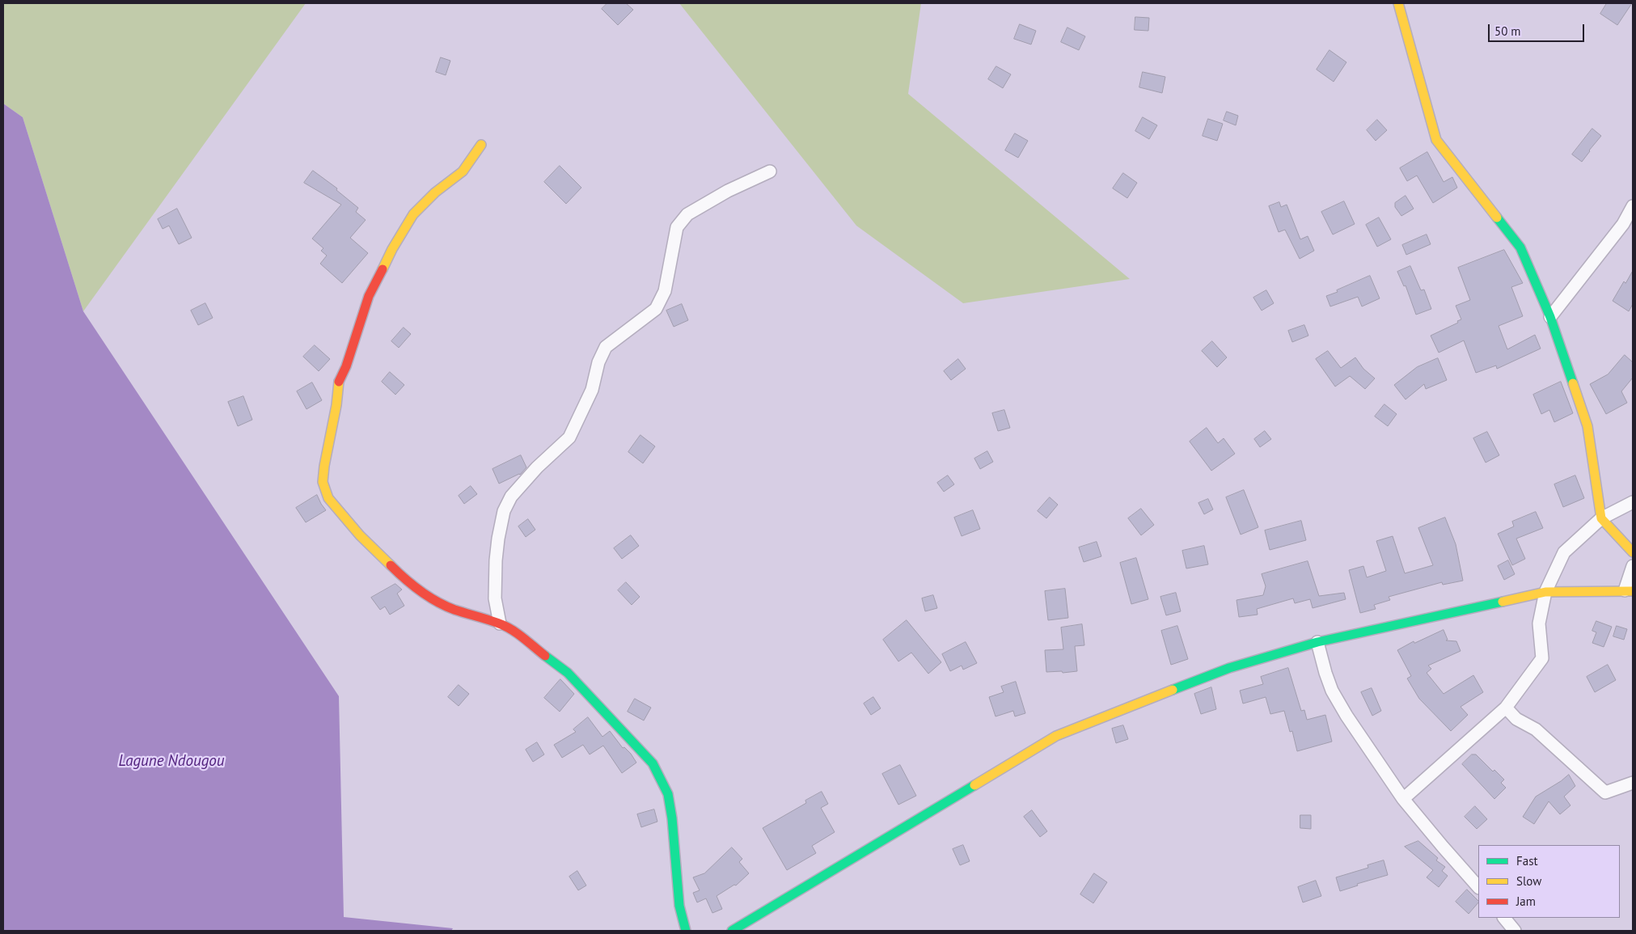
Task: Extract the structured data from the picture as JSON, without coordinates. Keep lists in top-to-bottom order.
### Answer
{
  "water": ["Lagune Ndougou"],
  "legend": ["Fast", "Slow", "Jam"],
  "scale_bar": "50 m"
}
